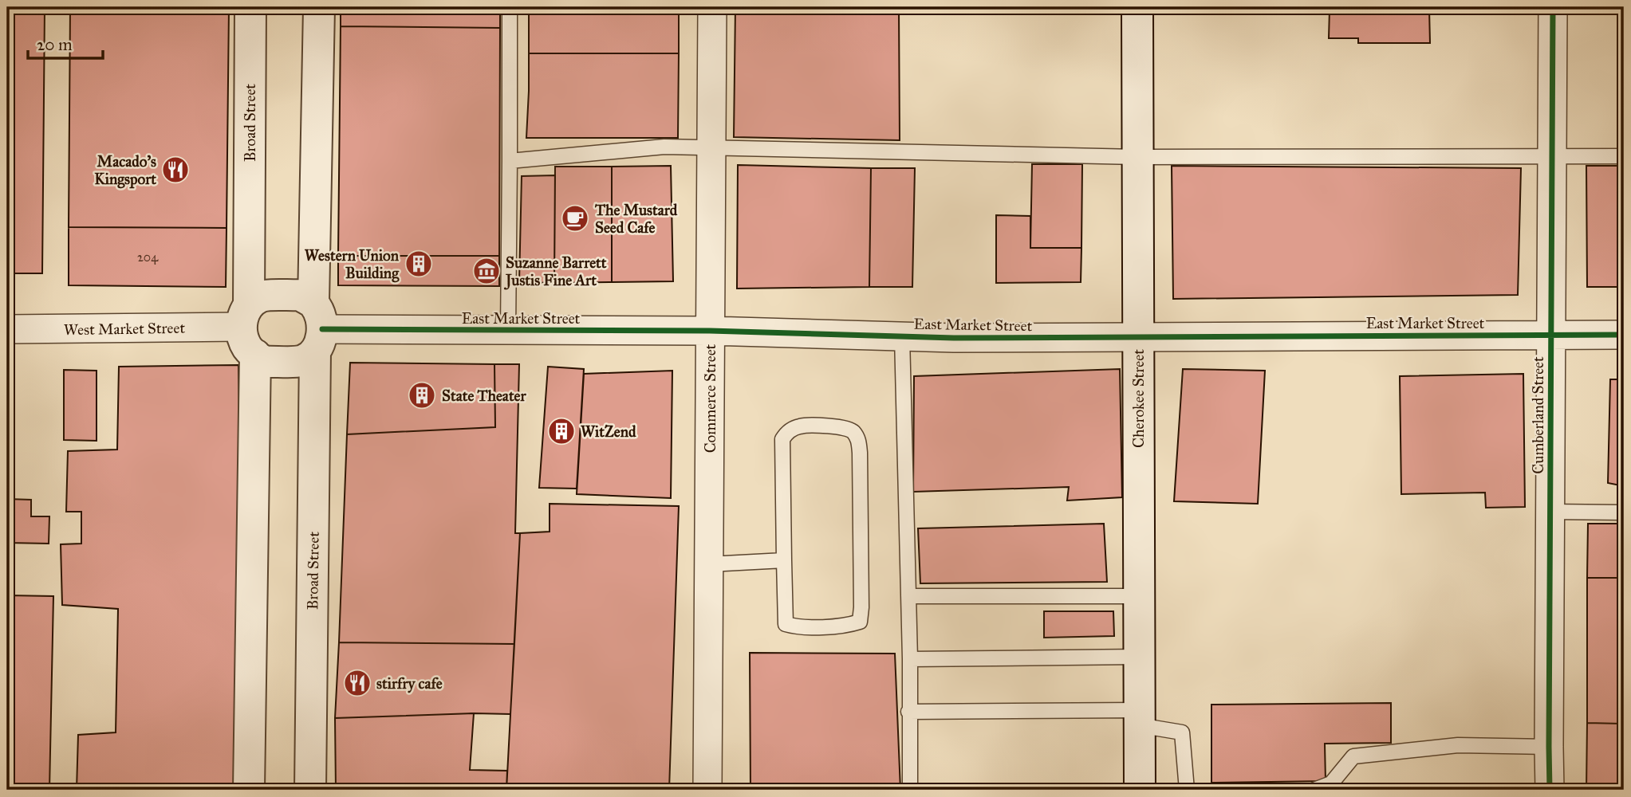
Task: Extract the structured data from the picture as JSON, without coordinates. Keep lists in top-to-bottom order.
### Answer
{
  "streets": {
    "street": [
      "Broad Street",
      "East Market Street",
      "West Market Street",
      "Commerce Street",
      "Cherokee Street",
      "Cumberland Street"
    ]
  },
  "crossings": [
    ["Broad Street", "East Market Street"],
    ["Broad Street", "West Market Street"],
    ["East Market Street", "West Market Street"],
    ["East Market Street", "Commerce Street"],
    ["East Market Street", "Cherokee Street"],
    ["East Market Street", "Cumberland Street"]
  ],
  "places": {
    "restaurant": ["Macado's Kingsport", "stirfry cafe"],
    "cafe": ["The Mustard Seed Cafe"],
    "building": ["Western Union Building", "State Theater", "WitZend"],
    "museum": ["Suzanne Barrett Justis Fine Art"]
  },
  "house_numbers": ["204"],
  "scale_bar": "20 m"
}
